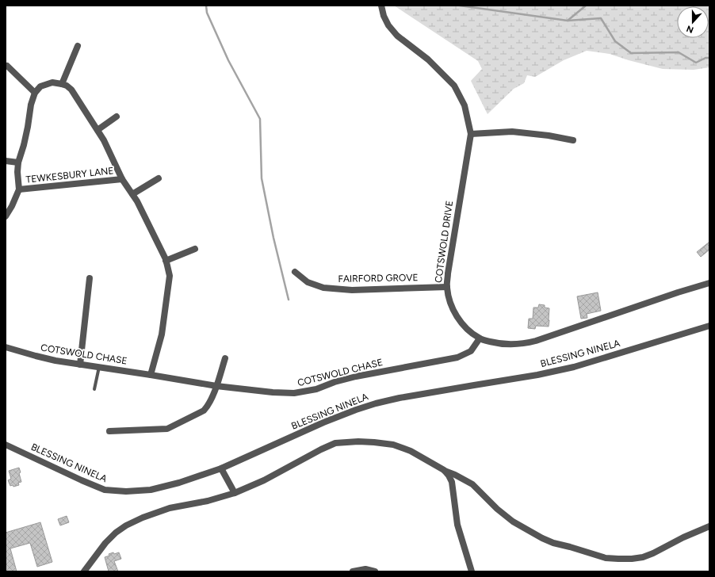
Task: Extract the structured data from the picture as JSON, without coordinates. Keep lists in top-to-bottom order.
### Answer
{
  "streets": {
    "street": [
      "TEWKESBURY LANE",
      "COTSWOLD DRIVE",
      "FAIRFORD GROVE",
      "BLESSING NINELA",
      "COTSWOLD CHASE"
    ]
  },
  "crossings": [
    ["COTSWOLD DRIVE", "FAIRFORD GROVE"],
    ["COTSWOLD DRIVE", "COTSWOLD CHASE"]
  ],
  "north": "bottom"
}
